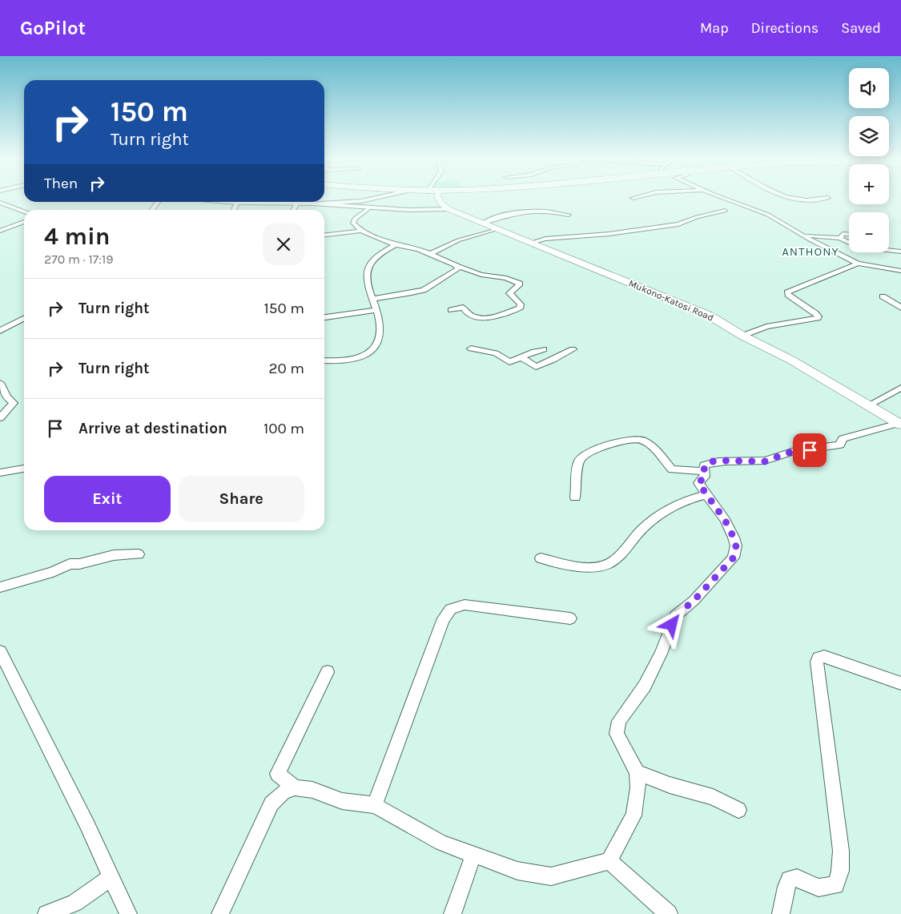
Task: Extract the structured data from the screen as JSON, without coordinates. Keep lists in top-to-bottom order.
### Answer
{
  "streets": {
    "main road": ["Mukono-Katosi Road"]
  },
  "districts": ["ANTHONY"],
  "page": {
    "header": "GoPilot",
    "nav": ["Map", "Directions", "Saved"],
    "map_buttons": ["+", "−"],
    "turn": ["150 m", "Turn right"],
    "then": "Then",
    "heading": ["4 min", "270 m · 17:19"],
    "list": [
      {
        "name": "Turn right",
        "value": "150 m"
      },
      {
        "name": "Turn right",
        "value": "20 m"
      },
      {
        "name": "Arrive at destination",
        "value": "100 m"
      }
    ],
    "buttons": ["Exit", "Share"]
  }
}
